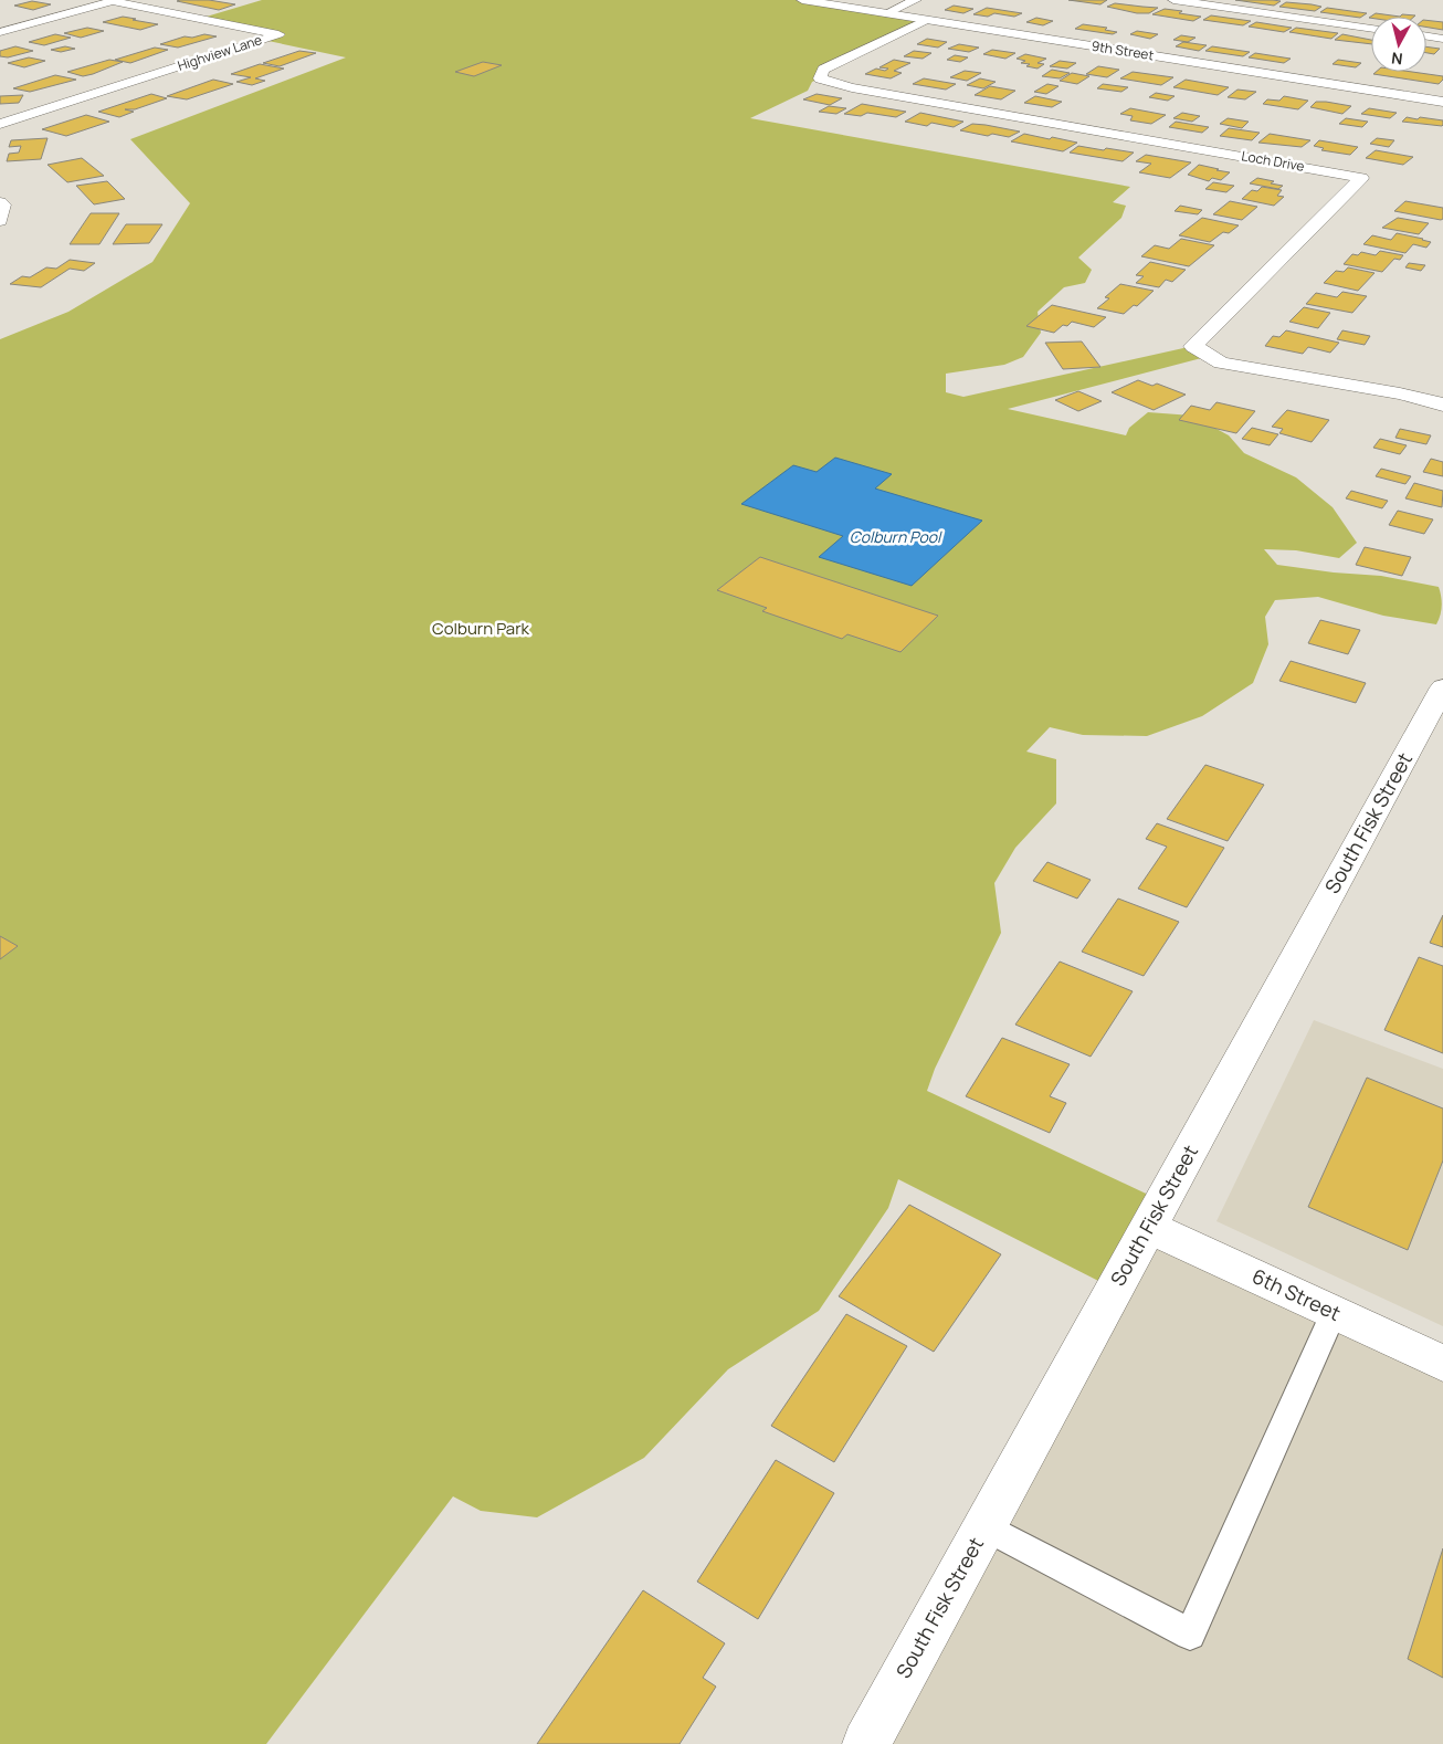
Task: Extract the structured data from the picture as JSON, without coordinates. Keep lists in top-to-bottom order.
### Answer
{
  "streets": {
    "street": [
      "9th Street",
      "Highview Lane",
      "Loch Drive",
      "South Fisk Street",
      "6th Street"
    ]
  },
  "crossings": [
    ["9th Street", "Loch Drive"],
    ["South Fisk Street", "6th Street"]
  ],
  "water": ["Colburn Pool"],
  "parks": ["Colburn Park"],
  "north": "bottom"
}
